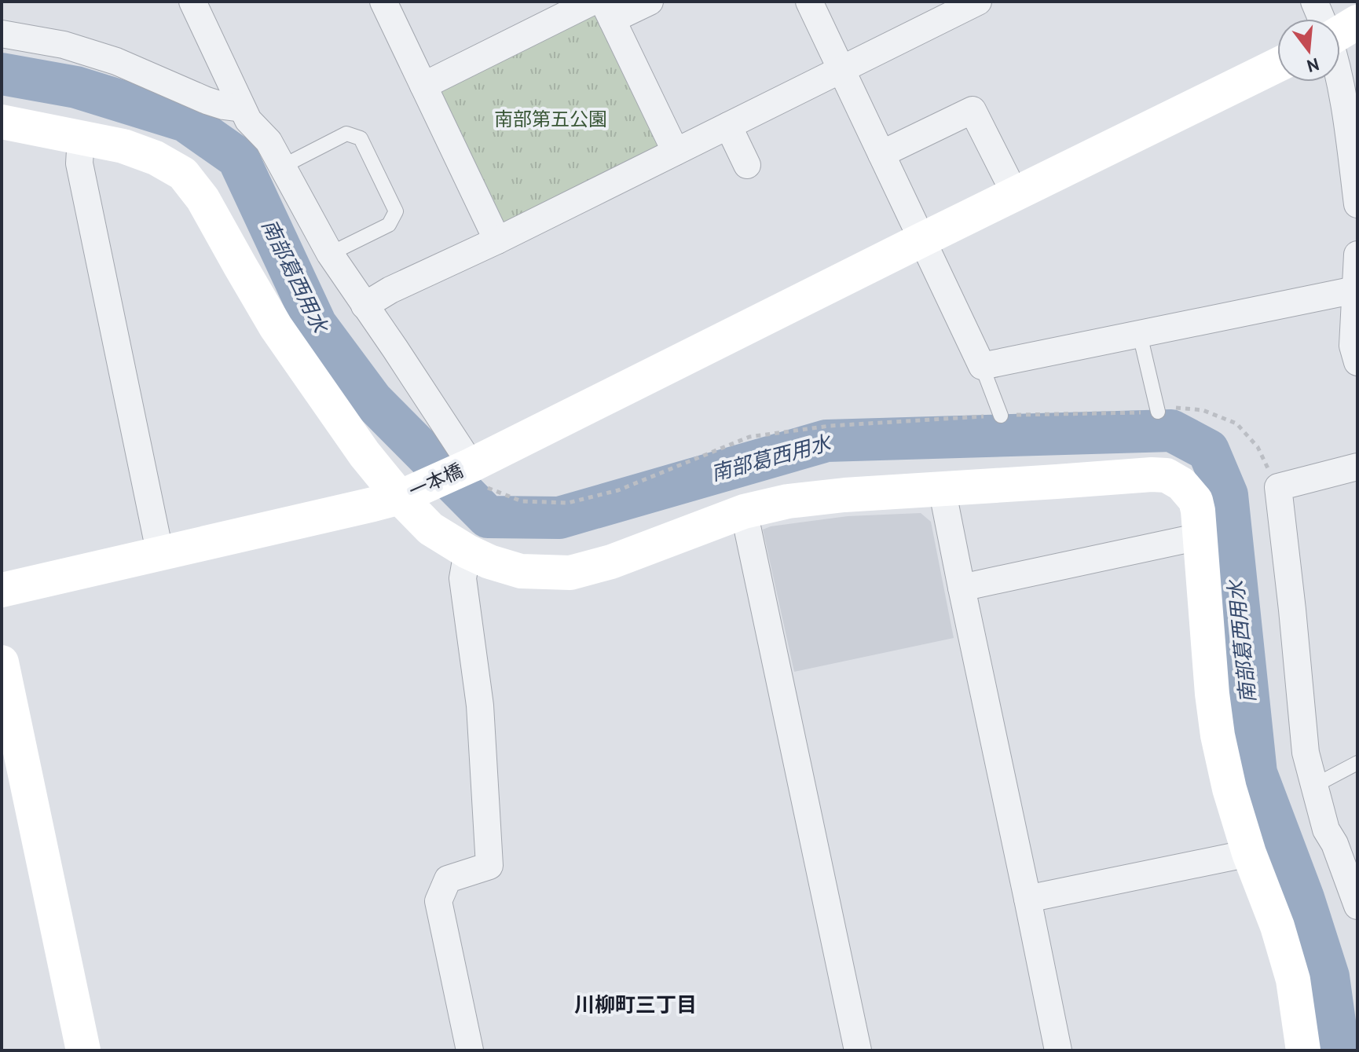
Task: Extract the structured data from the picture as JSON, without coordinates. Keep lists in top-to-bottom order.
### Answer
{
  "streets": {
    "street": ["一本橋"]
  },
  "districts": ["川柳町三丁目"],
  "water": ["南部葛西用水"],
  "parks": ["南部第五公園"],
  "north": "bottom"
}
